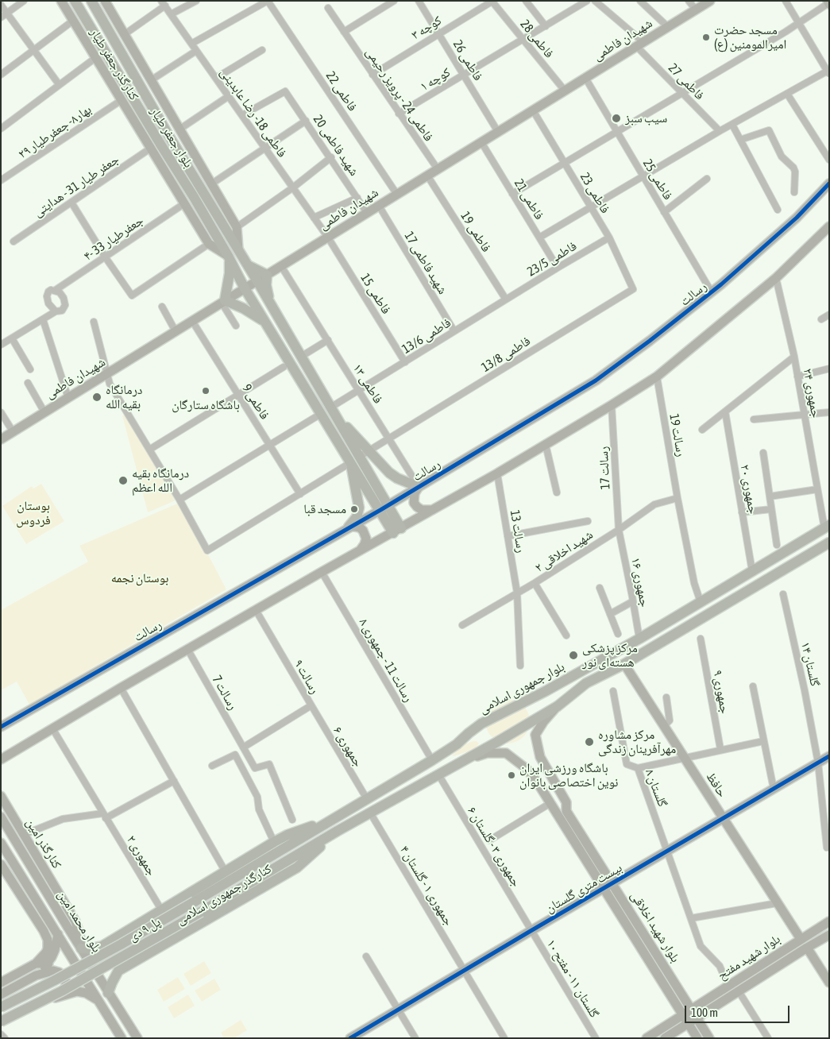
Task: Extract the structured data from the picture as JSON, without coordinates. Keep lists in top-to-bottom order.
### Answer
{
  "streets": {
    "main road": [
      "شهیدان فاطمی",
      "کنارگذر جعفر طیار",
      "بلوار جعفر طیار",
      "رسالت",
      "بلوار جمهوری اسلامی",
      "حافظ",
      "کنارگذر امین",
      "بیست متری گلستان",
      "کنارگذر جمهوری اسلامی",
      "بلوار محمد امین",
      "بلوار شهید اخلاقی",
      "پل ۹ دی",
      "بلوار شهید مفتح"
    ],
    "street": [
      "کوچه ۳",
      "فاطمی 28",
      "فاطمی 26",
      "کوچه ۱",
      "فاطمی 27",
      "فاطمی 22",
      "فاطمی 24 - پرویز رحیمی",
      "فاطمی 18- رضا عابدینی",
      "بهار۸- جعفرطیار ۲۹",
      "شهید فاطمی 20",
      "فاطمی 25",
      "جعفر طیار 31 - هدایتی",
      "فاطمی 23",
      "فاطمی 21",
      "فاطمی 19",
      "۴- جعفرطیار 33",
      "فاطمی 23/5",
      "شهید فاطمی 17",
      "فاطمی 15",
      "فاطمی 13/6",
      "فاطمی 13/8",
      "فاطمی ۱۳",
      "جمهوری ۲۴",
      "فاطمی 9",
      "رسالت 19",
      "رسالت 17",
      "جمهوری ۲۰",
      "رسالت 13",
      "شهید اخلاقی ۲",
      "جمهوری ۱۶",
      "رسالت 11 - جمهوری ۸",
      "گلستان ۱۴",
      "رسالت ۹",
      "جمهوری ۹",
      "رسالت 7",
      "جمهوری ۶",
      "گلستان ۸",
      "جمهوری ۳ - گلستان ۶",
      "جمهوری ۲",
      "جمهوری ۱ - گلستان ۴",
      "گلستان ۱۱ - مفتح ۱۰"
    ]
  },
  "crossings": [
    ["کوچه ۳", "فاطمی 28"],
    ["کوچه ۳", "فاطمی 26"],
    ["کوچه ۳", "فاطمی 24 - پرویز رحیمی"],
    ["فاطمی 28", "شهیدان فاطمی"],
    ["فاطمی 28", "کوچه ۱"],
    ["شهیدان فاطمی", "فاطمی 26"],
    ["شهیدان فاطمی", "فاطمی 27"],
    ["شهیدان فاطمی", "فاطمی 22"],
    ["شهیدان فاطمی", "فاطمی 24 - پرویز رحیمی"],
    ["شهیدان فاطمی", "فاطمی 18- رضا عابدینی"],
    ["شهیدان فاطمی", "بلوار جعفر طیار"],
    ["شهیدان فاطمی", "شهید فاطمی 20"],
    ["شهیدان فاطمی", "فاطمی 25"],
    ["شهیدان فاطمی", "فاطمی 23"],
    ["شهیدان فاطمی", "فاطمی 21"],
    ["شهیدان فاطمی", "فاطمی 19"],
    ["شهیدان فاطمی", "شهید فاطمی 17"],
    ["شهیدان فاطمی", "فاطمی 15"],
    ["شهیدان فاطمی", "فاطمی ۱۳"],
    ["شهیدان فاطمی", "فاطمی 9"],
    ["فاطمی 26", "کوچه ۱"],
    ["کنارگذر جعفر طیار", "بهار۸- جعفرطیار ۲۹"],
    ["کنارگذر جعفر طیار", "بلوار جعفر طیار"],
    ["کنارگذر جعفر طیار", "جعفر طیار 31 - هدایتی"],
    ["کنارگذر جعفر طیار", "۴- جعفرطیار 33"],
    ["کوچه ۱", "فاطمی 24 - پرویز رحیمی"],
    ["فاطمی 18- رضا عابدینی", "شهید فاطمی 20"],
    ["فاطمی 18- رضا عابدینی", "فاطمی 15"],
    ["بلوار جعفر طیار", "فاطمی 13/6"],
    ["بلوار جعفر طیار", "فاطمی 13/8"],
    ["فاطمی 25", "رسالت"],
    ["فاطمی 23", "فاطمی 23/5"],
    ["فاطمی 23", "فاطمی 13/8"],
    ["فاطمی 21", "فاطمی 23/5"],
    ["فاطمی 19", "فاطمی 23/5"],
    ["فاطمی 19", "فاطمی 13/6"],
    ["فاطمی 23/5", "فاطمی 13/6"],
    ["شهید فاطمی 17", "فاطمی 13/6"],
    ["فاطمی 15", "فاطمی 13/6"],
    ["رسالت", "فاطمی ۱۳"],
    ["فاطمی 13/6", "فاطمی ۱۳"],
    ["فاطمی 13/8", "فاطمی ۱۳"],
    ["فاطمی 13/8", "فاطمی 9"],
    ["جمهوری ۲۴", "بلوار جمهوری اسلامی"],
    ["رسالت 19", "شهید اخلاقی ۲"],
    ["رسالت 19", "بلوار جمهوری اسلامی"],
    ["رسالت 17", "شهید اخلاقی ۲"],
    ["رسالت 17", "جمهوری ۱۶"],
    ["جمهوری ۲۰", "بلوار جمهوری اسلامی"],
    ["رسالت 13", "شهید اخلاقی ۲"],
    ["شهید اخلاقی ۲", "جمهوری ۱۶"],
    ["جمهوری ۱۶", "بلوار جمهوری اسلامی"],
    ["رسالت 11 - جمهوری ۸", "بلوار جمهوری اسلامی"],
    ["گلستان ۱۴", "بیست متری گلستان"],
    ["رسالت ۹", "رسالت 7"],
    ["رسالت ۹", "جمهوری ۶"],
    ["بلوار جمهوری اسلامی", "جمهوری ۶"],
    ["بلوار جمهوری اسلامی", "کنارگذر جمهوری اسلامی"],
    ["بلوار جمهوری اسلامی", "پل ۹ دی"],
    ["حافظ", "بیست متری گلستان"],
    ["حافظ", "بلوار شهید مفتح"],
    ["گلستان ۸", "بیست متری گلستان"],
    ["گلستان ۸", "بلوار شهید مفتح"],
    ["کنارگذر امین", "کنارگذر جمهوری اسلامی"],
    ["کنارگذر امین", "بلوار محمد امین"],
    ["جمهوری ۳ - گلستان ۶", "بیست متری گلستان"],
    ["جمهوری ۳ - گلستان ۶", "گلستان ۱۱ - مفتح ۱۰"],
    ["جمهوری ۲", "کنارگذر جمهوری اسلامی"],
    ["جمهوری ۱ - گلستان ۴", "بیست متری گلستان"],
    ["بیست متری گلستان", "بلوار شهید اخلاقی"],
    ["بیست متری گلستان", "گلستان ۱۱ - مفتح ۱۰"],
    ["کنارگذر جمهوری اسلامی", "بلوار محمد امین"],
    ["کنارگذر جمهوری اسلامی", "پل ۹ دی"],
    ["بلوار شهید اخلاقی", "بلوار شهید مفتح"]
  ],
  "parks": ["بوستان فردوس", "بوستان نجمه"],
  "places": [
    "مسجد حضرت امیرالمومنین (ع)",
    "سیب سبز",
    "باشگاه ستارگان",
    "درمانگاه بقیه الله",
    "درمانگاه بقیه الله اعظم",
    "مسجد قبا",
    "مرکز پزشکی هسته‌ای نور",
    "مرکز مشاوره مهرآفرینان زندگی",
    "باشگاه ورزشی ایران نوین اختصاصی بانوان"
  ],
  "scale_bar": "100 m"
}
